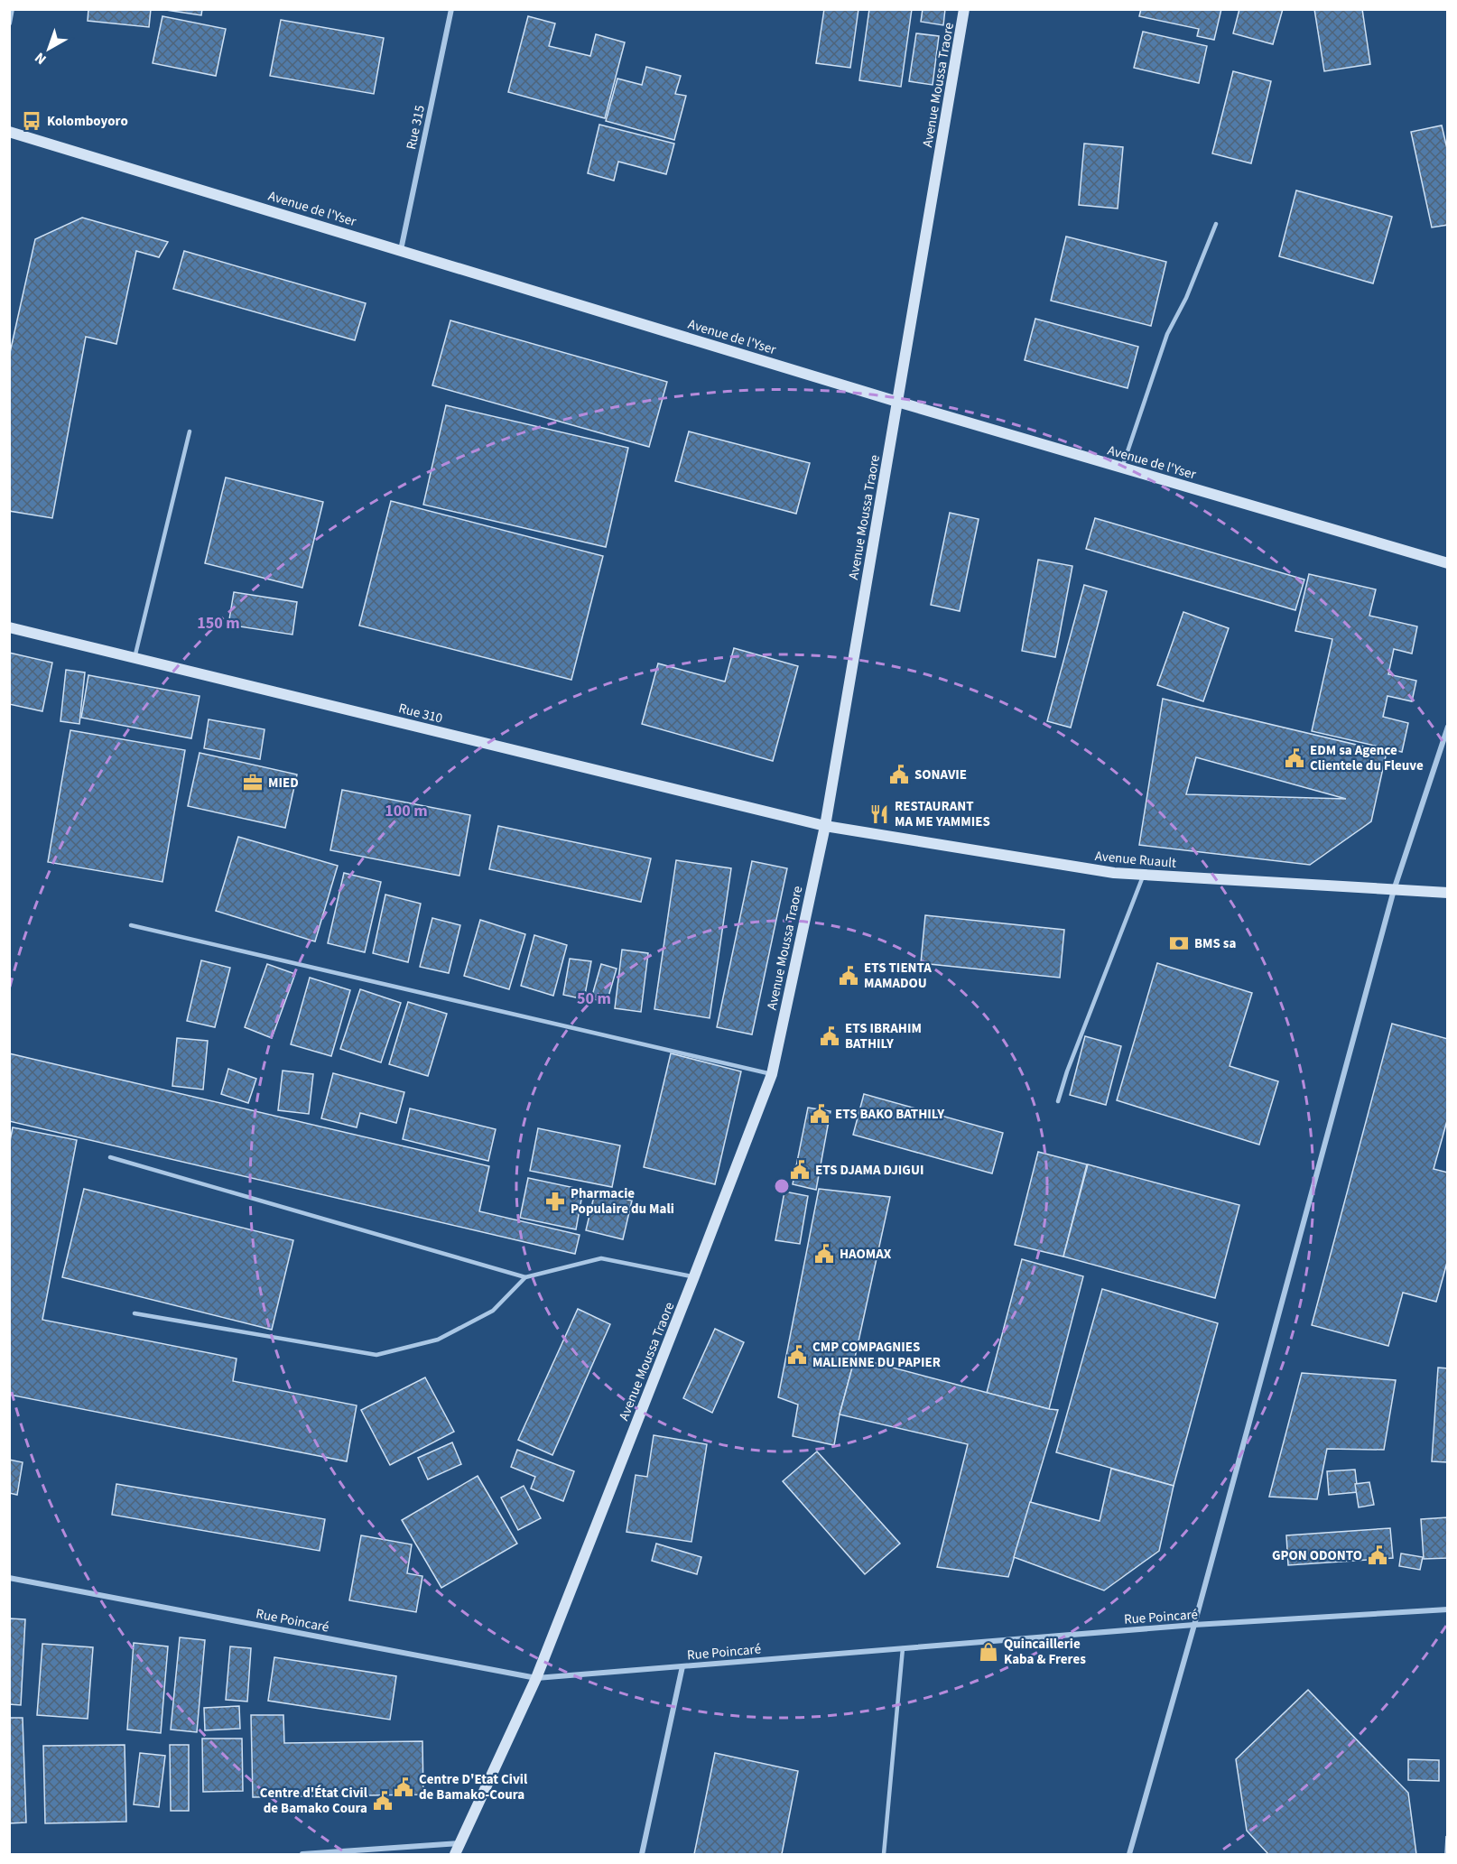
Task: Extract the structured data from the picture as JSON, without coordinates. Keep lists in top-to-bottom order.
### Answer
{
  "streets": {
    "street": [
      "Avenue Moussa Traore",
      "Rue 315",
      "Avenue de l'Yser",
      "Rue 310",
      "Avenue Ruault",
      "Rue Poincaré"
    ]
  },
  "crossings": [
    ["Avenue Moussa Traore", "Avenue de l'Yser"],
    ["Avenue Moussa Traore", "Rue 310"],
    ["Avenue Moussa Traore", "Avenue Ruault"],
    ["Avenue Moussa Traore", "Rue Poincaré"],
    ["Rue 315", "Avenue de l'Yser"],
    ["Rue 310", "Avenue Ruault"]
  ],
  "places": {
    "bus stop": ["Kolomboyoro"],
    "public building": [
      "EDM sa Agence Clientele du Fleuve",
      "SONAVIE",
      "ETS TIENTA MAMADOU",
      "ETS IBRAHIM BATHILY",
      "ETS BAKO BATHILY",
      "ETS DJAMA DJIGUI",
      "HAOMAX",
      "CMP COMPAGNIES MALIENNE DU PAPIER",
      "GPON ODONTO",
      "Centre D'Etat Civil de Bamako-Coura",
      "Centre d'État Civil de Bamako Coura"
    ],
    "office": ["MIED"],
    "restaurant": ["RESTAURANT MA ME YAMMIES"],
    "bank": ["BMS sa"],
    "pharmacy": ["Pharmacie Populaire du Mali"],
    "shop": ["Quincaillerie Kaba & Freres"]
  },
  "north": "bottom left",
  "rings": ["150 m", "100 m", "50 m"]
}
